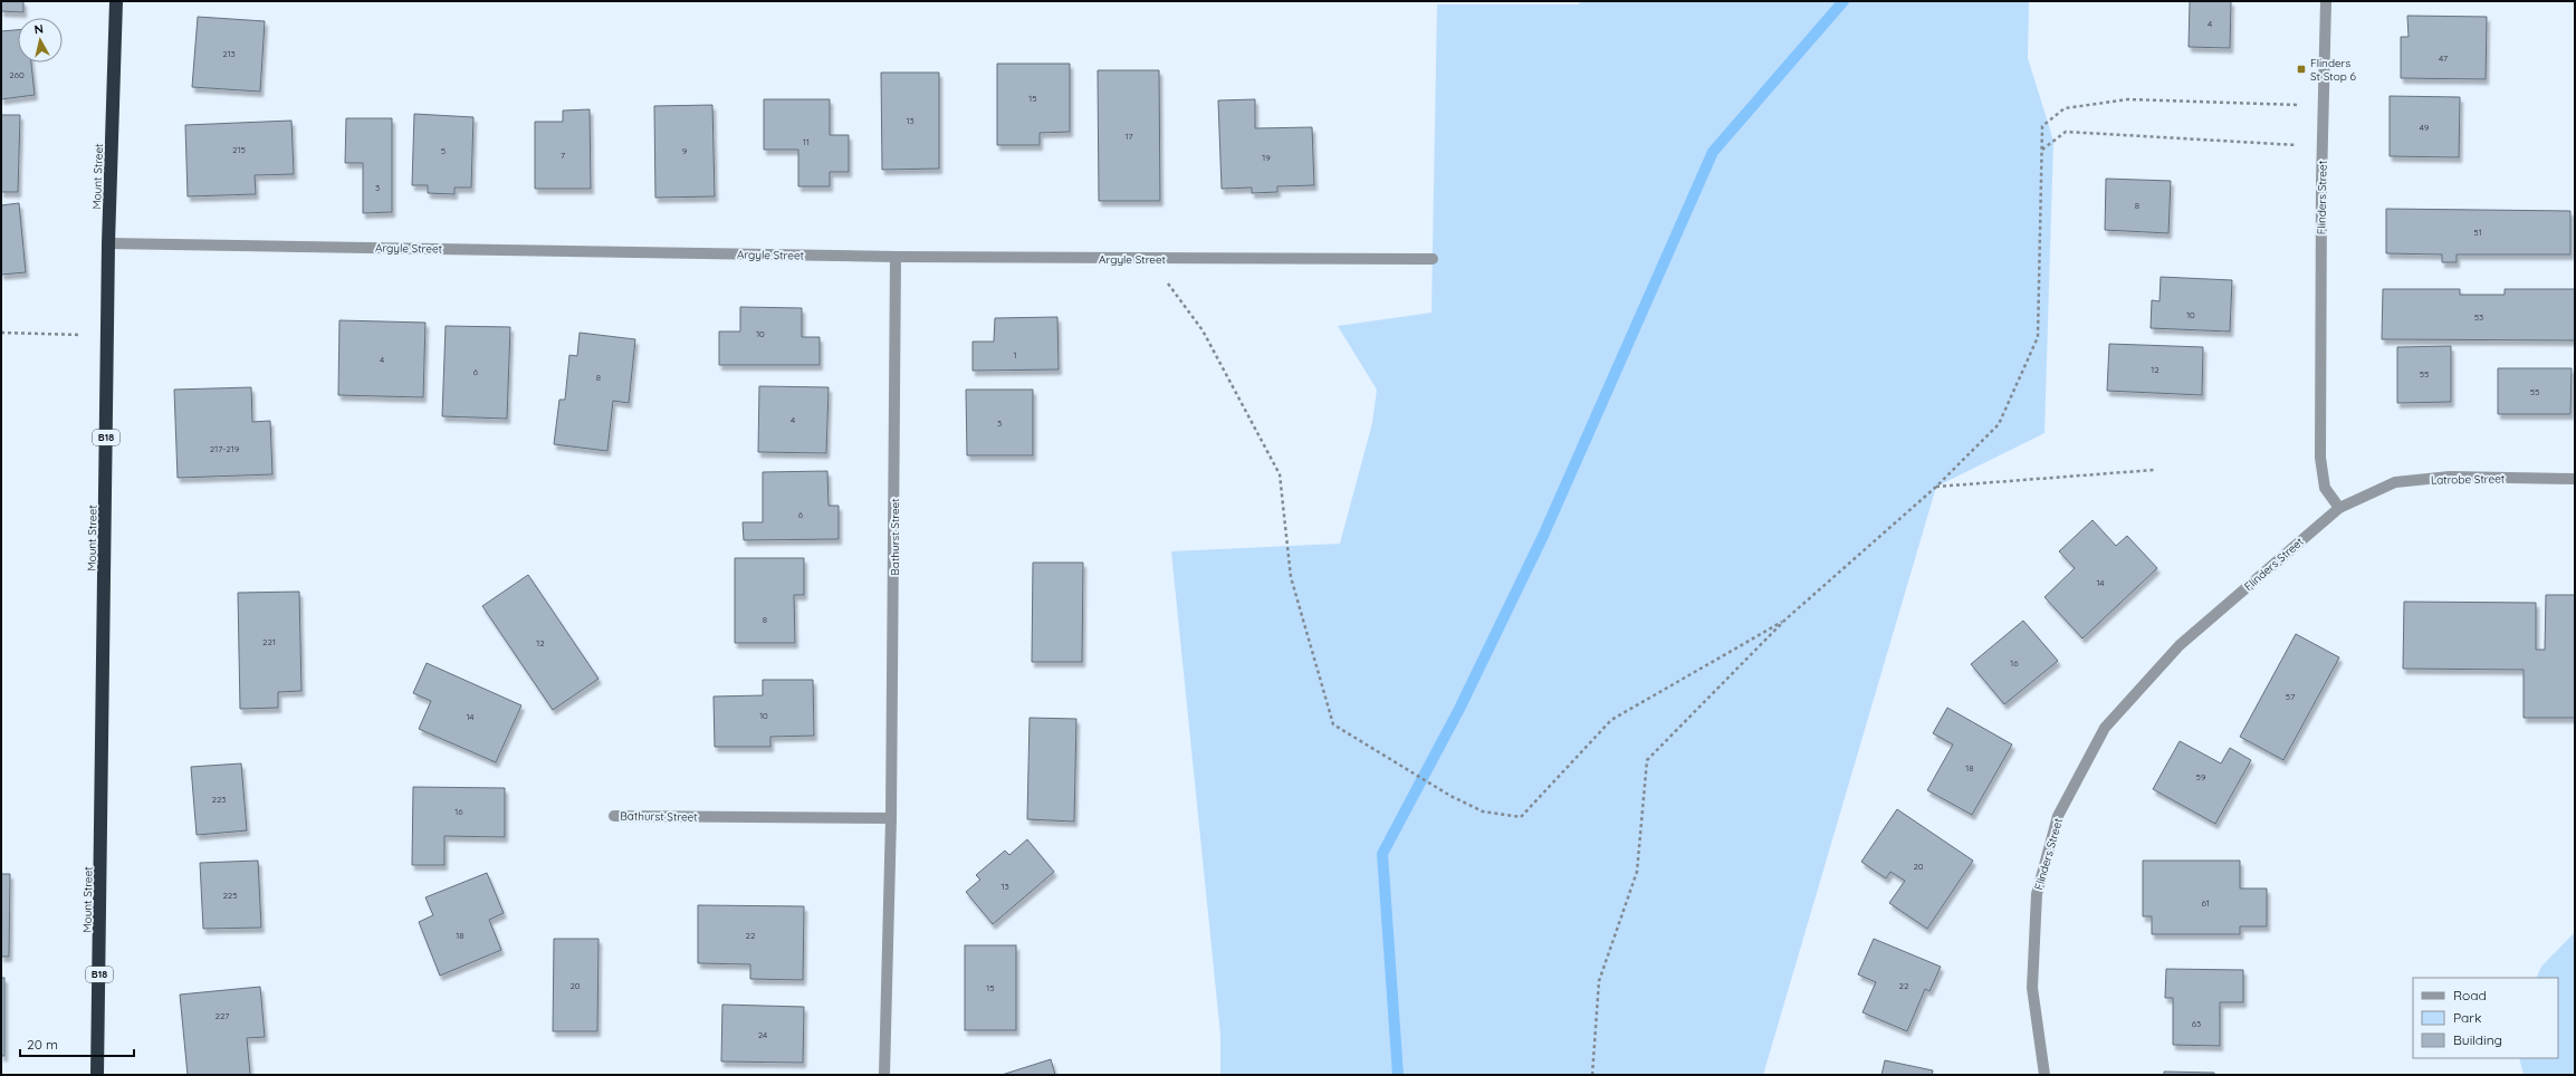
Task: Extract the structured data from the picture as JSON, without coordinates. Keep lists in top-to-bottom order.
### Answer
{
  "streets": {
    "highway": ["Mount Street", "B18"],
    "street": [
      "Flinders Street",
      "Argyle Street",
      "Latrobe Street",
      "Bathurst Street"
    ]
  },
  "crossings": [
    ["Mount Street", "Argyle Street"],
    ["Flinders Street", "Latrobe Street"],
    ["Argyle Street", "Bathurst Street"]
  ],
  "places": {
    "transit": ["Flinders St Stop 6"]
  },
  "house_numbers": [
    "4",
    "213",
    "47",
    "260",
    "15",
    "13",
    "49",
    "17",
    "11",
    "215",
    "5",
    "9",
    "7",
    "19",
    "3",
    "8",
    "51",
    "10",
    "53",
    "10",
    "1",
    "4",
    "12",
    "6",
    "55",
    "8",
    "55",
    "4",
    "3",
    "217-219",
    "6",
    "14",
    "8",
    "221",
    "12",
    "16",
    "57",
    "10",
    "14",
    "18",
    "59",
    "223",
    "16",
    "20",
    "13",
    "225",
    "61",
    "18",
    "22",
    "20",
    "22",
    "15",
    "227",
    "63",
    "24"
  ],
  "legend": ["Road", "Park", "Building"],
  "scale_bar": "20 m",
  "north": "top"
}
